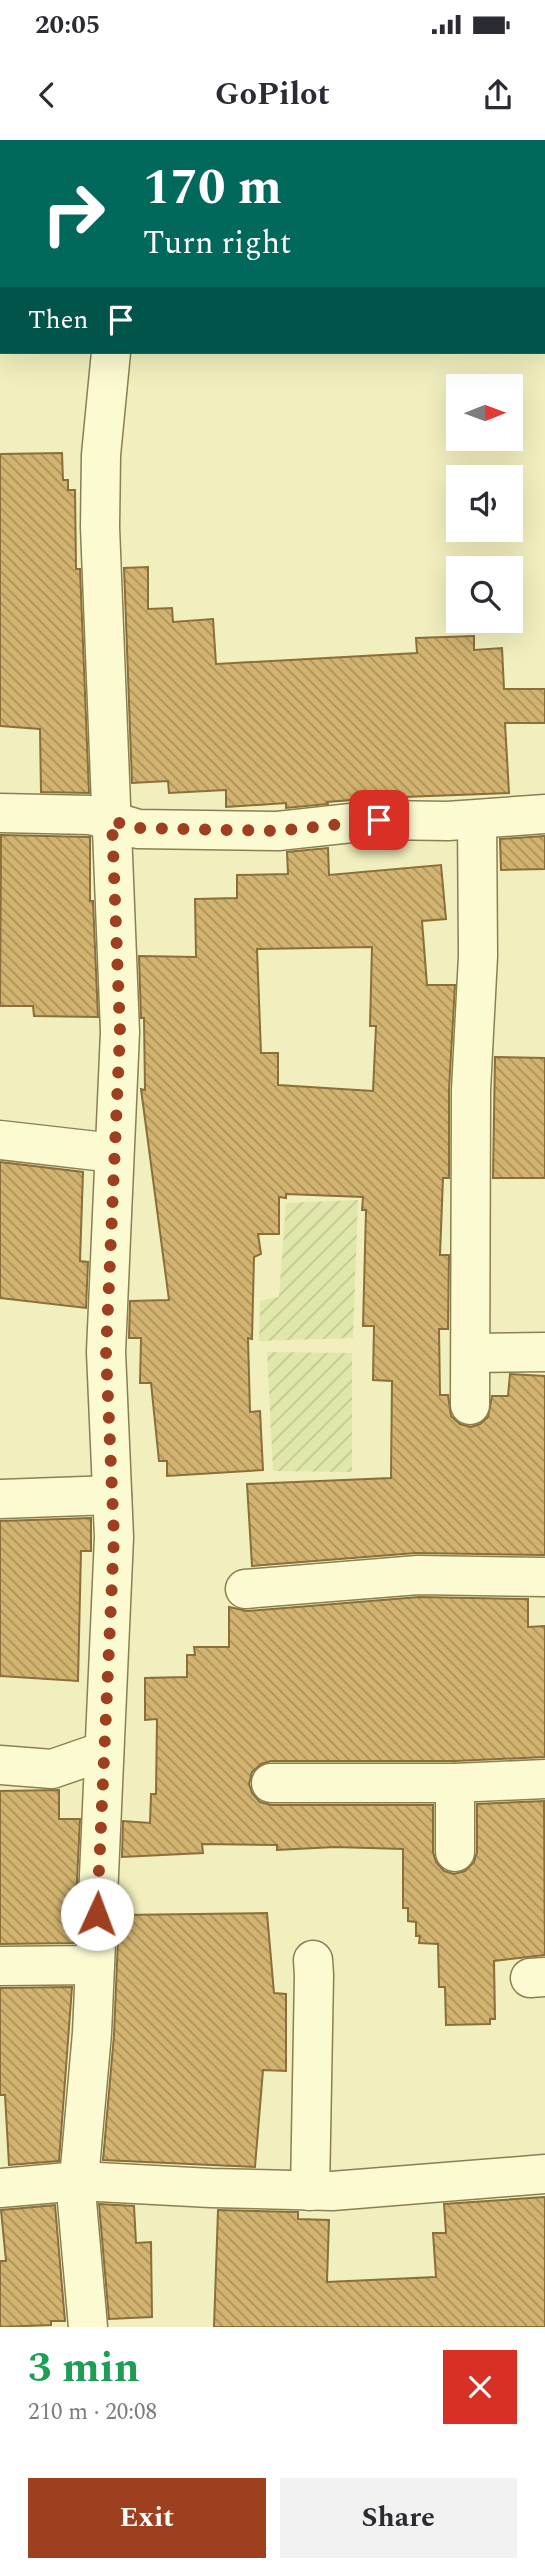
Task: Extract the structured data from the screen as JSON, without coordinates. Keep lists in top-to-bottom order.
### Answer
{
  "north": "right",
  "page": {
    "status": "20:05",
    "header": "GoPilot",
    "turn": ["170 m", "Turn right"],
    "then": "Then",
    "heading": ["3 min", "210 m · 20:08"],
    "buttons": ["Exit", "Share"]
  }
}
